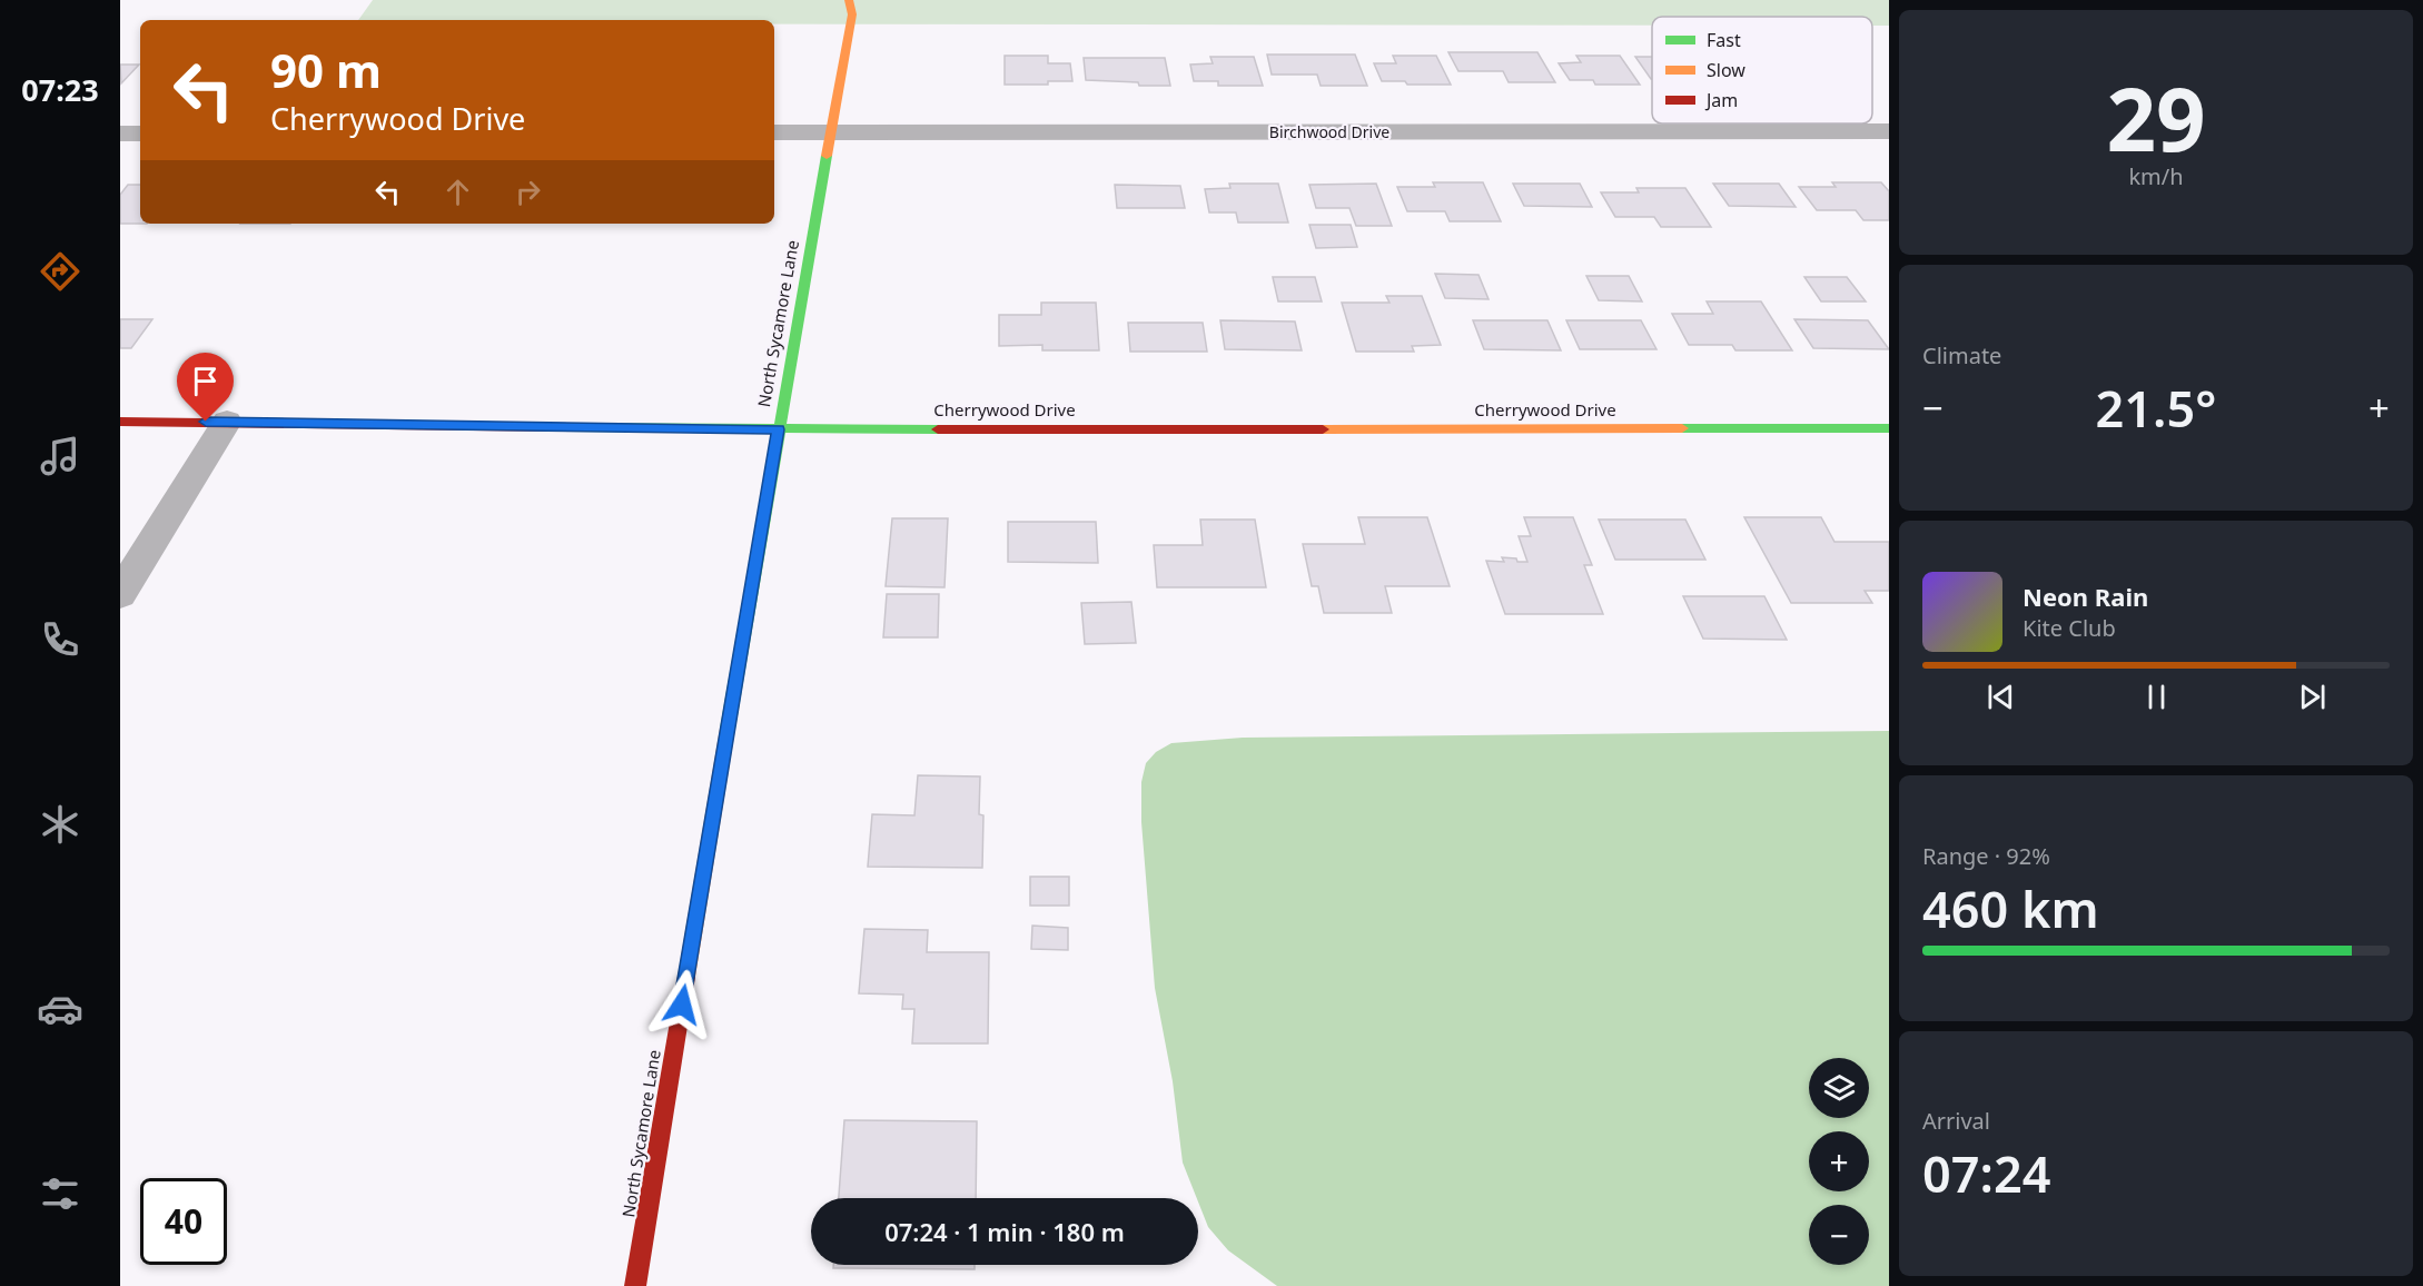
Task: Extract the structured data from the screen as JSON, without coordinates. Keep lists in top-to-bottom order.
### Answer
{
  "streets": {
    "street": ["Birchwood Drive", "North Sycamore Lane", "Cherrywood Drive"]
  },
  "crossings": [
    ["Birchwood Drive", "North Sycamore Lane"],
    ["North Sycamore Lane", "Cherrywood Drive"]
  ],
  "legend": ["Fast", "Slow", "Jam"],
  "page": {
    "tabs": "07:23",
    "tile": [
      ["29", "km/h"],
      "Climate",
      ["Range · 92%", "460 km"],
      ["Arrival", "07:24"]
    ],
    "turn": ["90 m", "Cherrywood Drive"],
    "heat": ["−", "21.5°", "+"],
    "song": ["Neon Rain", "Kite Club"],
    "map_buttons": ["+", "−"],
    "limit": "40",
    "trip": "07:24 · 1 min · 180 m"
  }
}
